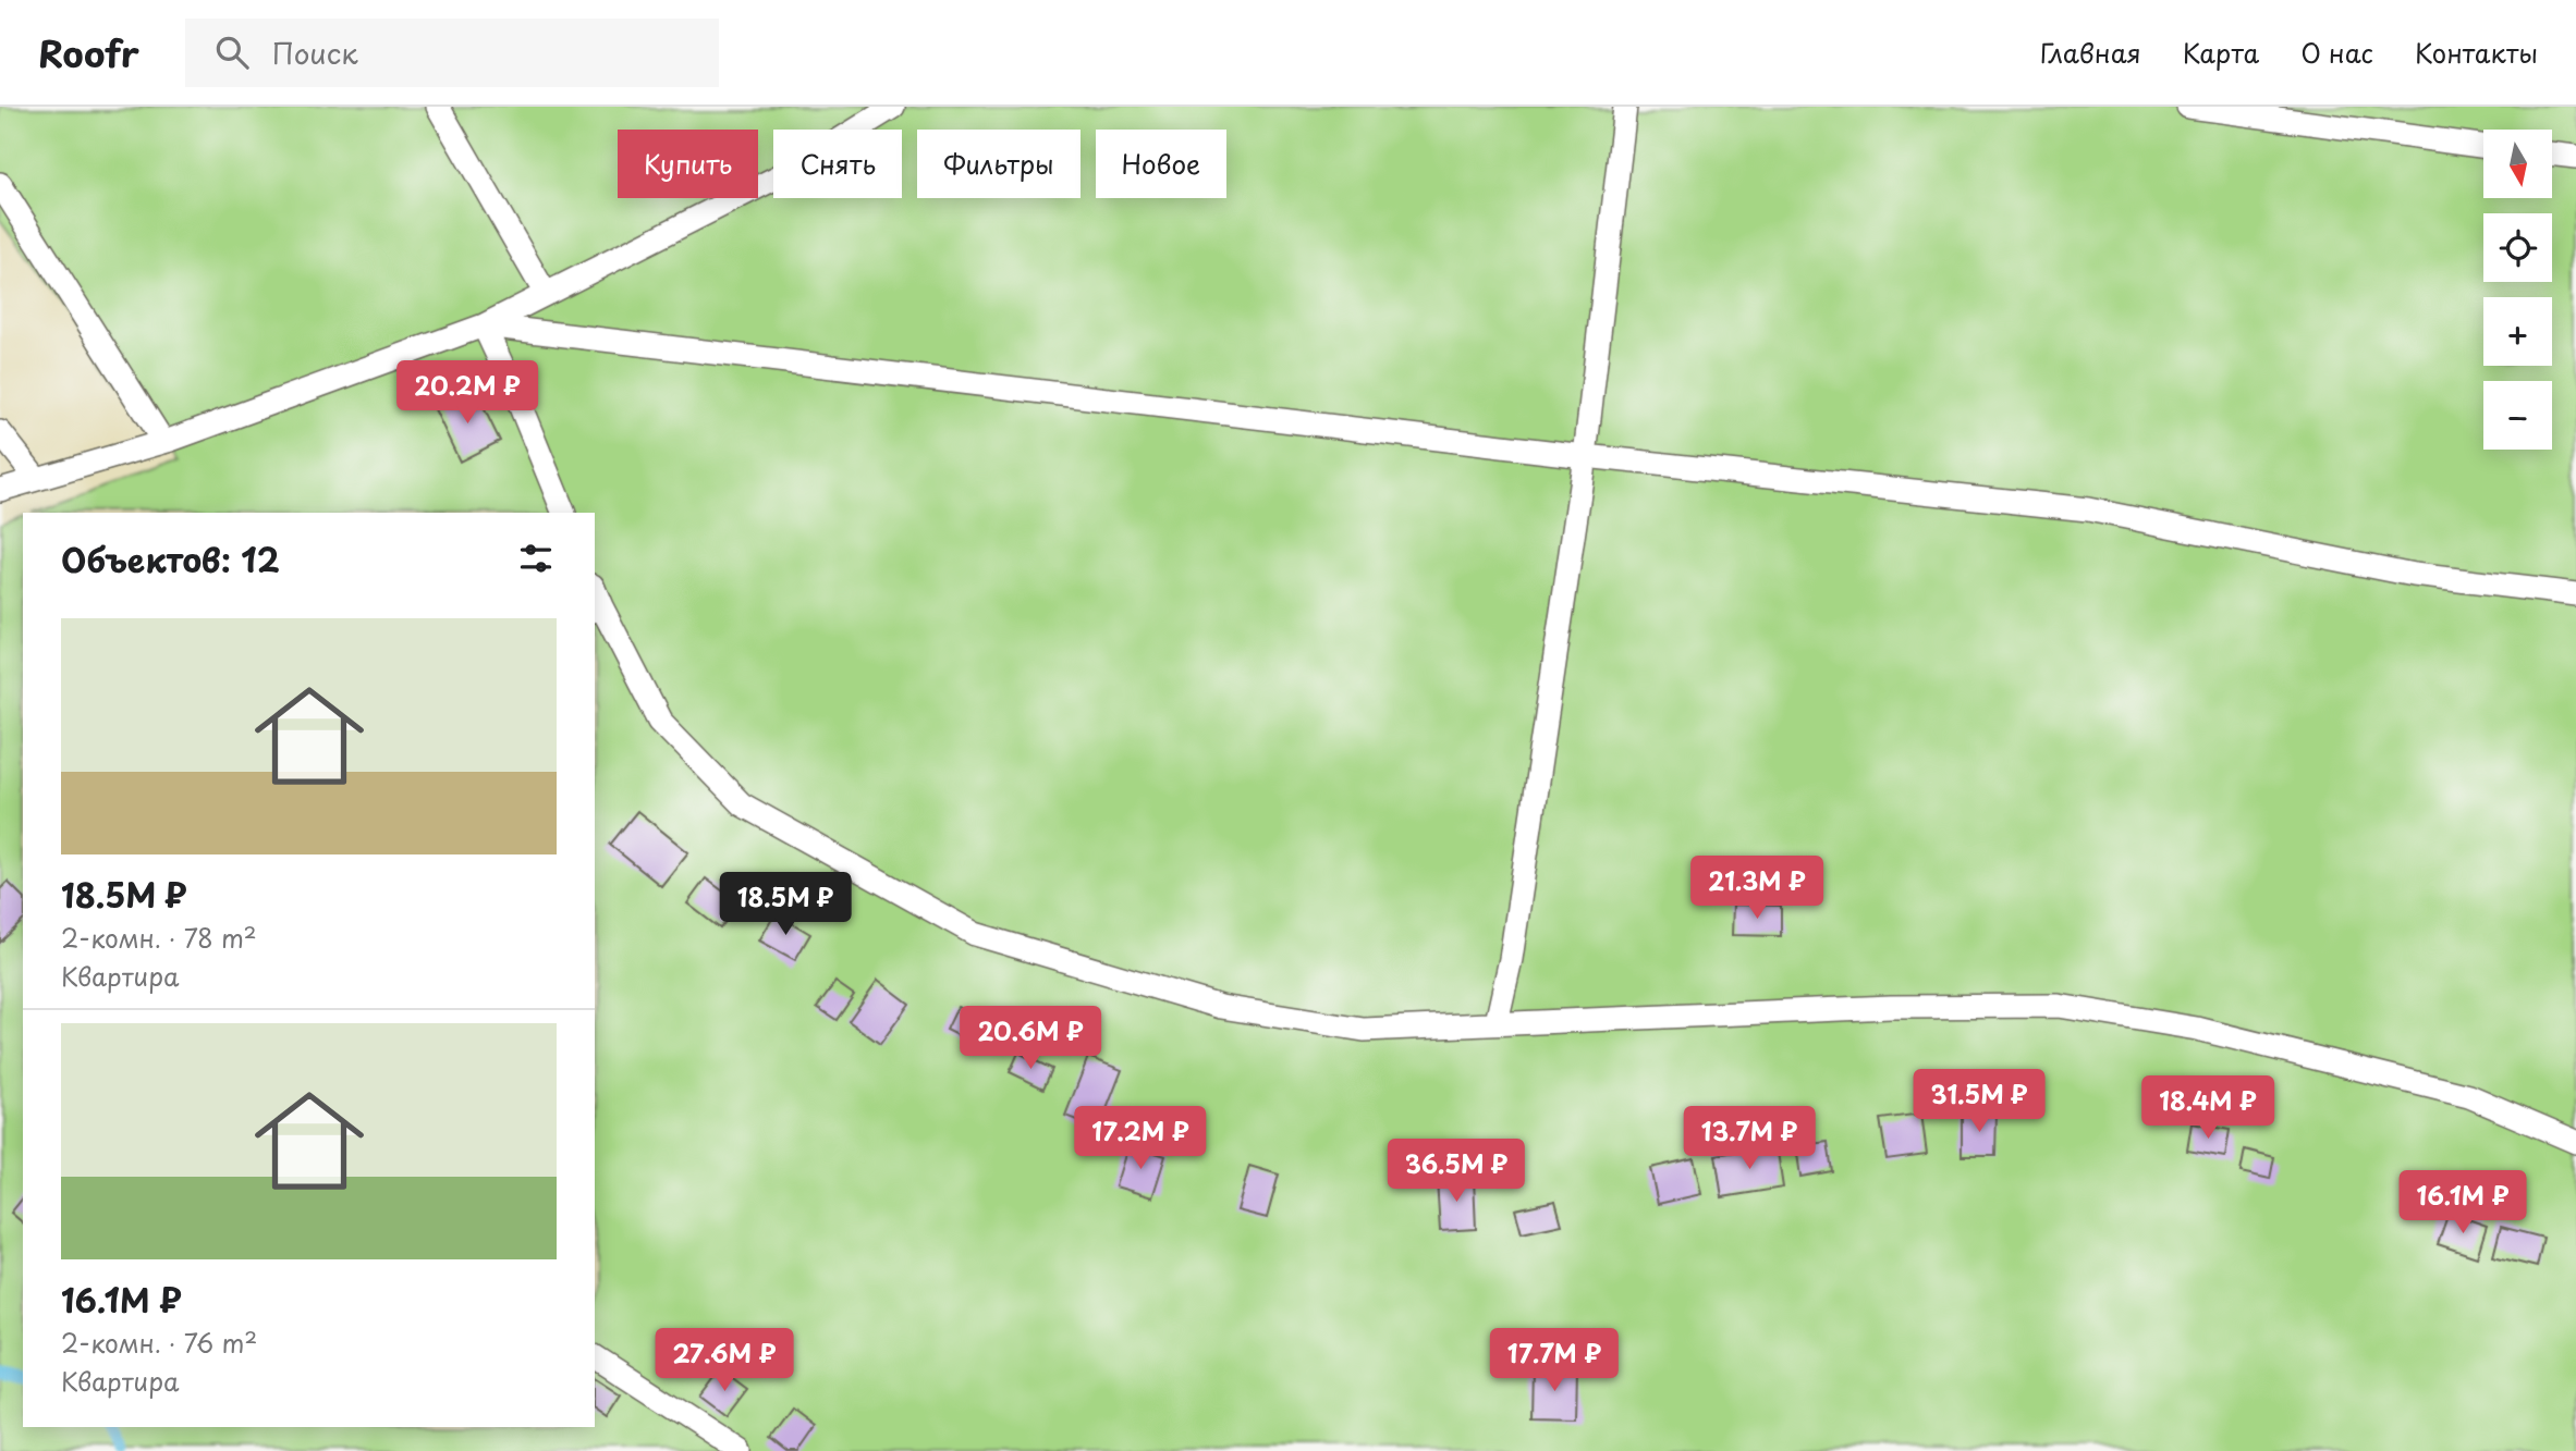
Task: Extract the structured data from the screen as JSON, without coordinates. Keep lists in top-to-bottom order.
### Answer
{
  "north": "bottom",
  "page": {
    "header": "Roofr",
    "search": "Поиск",
    "nav": [
      "Главная",
      "Карта",
      "О нас",
      "Контакты"
    ],
    "map_buttons": ["+", "−"],
    "chip": [
      "Купить",
      "Снять",
      "Фильтры",
      "Новое"
    ],
    "price": [
      "20.2M ₽",
      "21.3M ₽",
      "18.5M ₽",
      "20.6M ₽",
      "31.5M ₽",
      "18.4M ₽",
      "17.2M ₽",
      "13.7M ₽",
      "36.5M ₽",
      "16.1M ₽",
      "27.6M ₽",
      "17.7M ₽"
    ],
    "heading": "Объектов: 12",
    "list": [
      {
        "name": "18.5M ₽",
        "note": "2-комн. · 78 m² · Квартира"
      },
      {
        "name": "16.1M ₽",
        "note": "2-комн. · 76 m² · Квартира"
      }
    ]
  }
}
